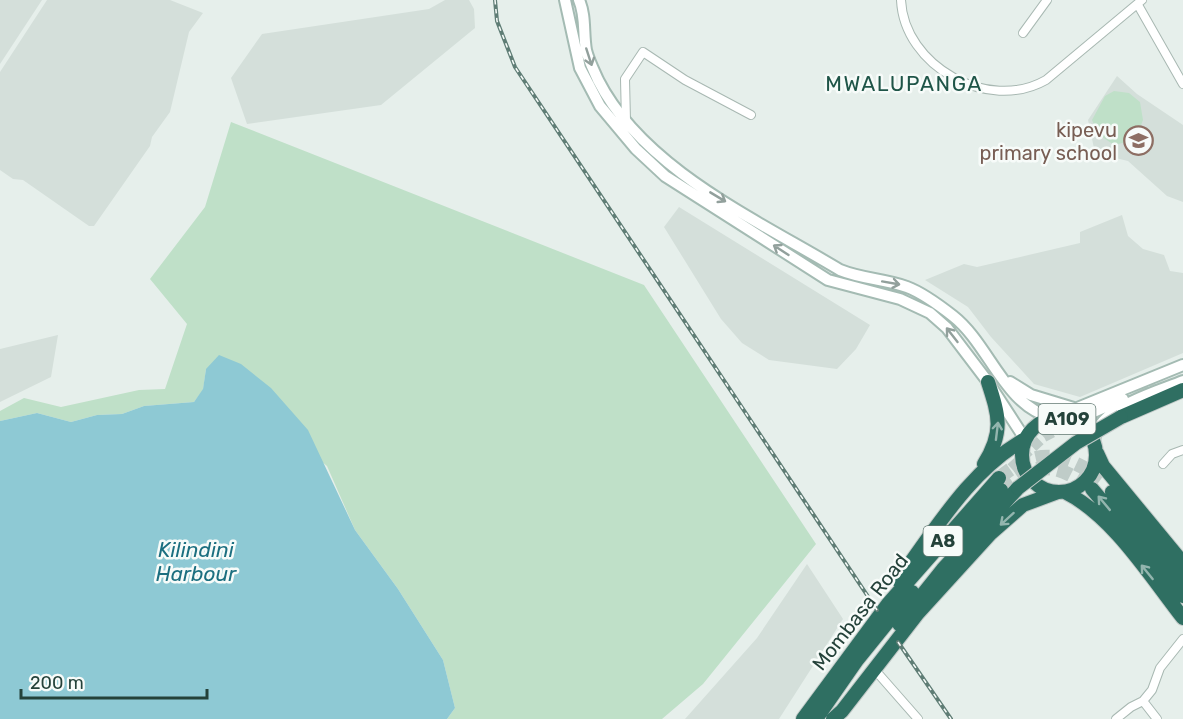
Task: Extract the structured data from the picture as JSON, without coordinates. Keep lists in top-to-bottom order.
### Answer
{
  "streets": {
    "highway": ["A109", "A8", "Mombasa Road"]
  },
  "districts": ["MWALUPANGA"],
  "water": ["Kilindini Harbour"],
  "places": {
    "school or university": ["kipevu primary school"]
  },
  "scale_bar": "200 m"
}
